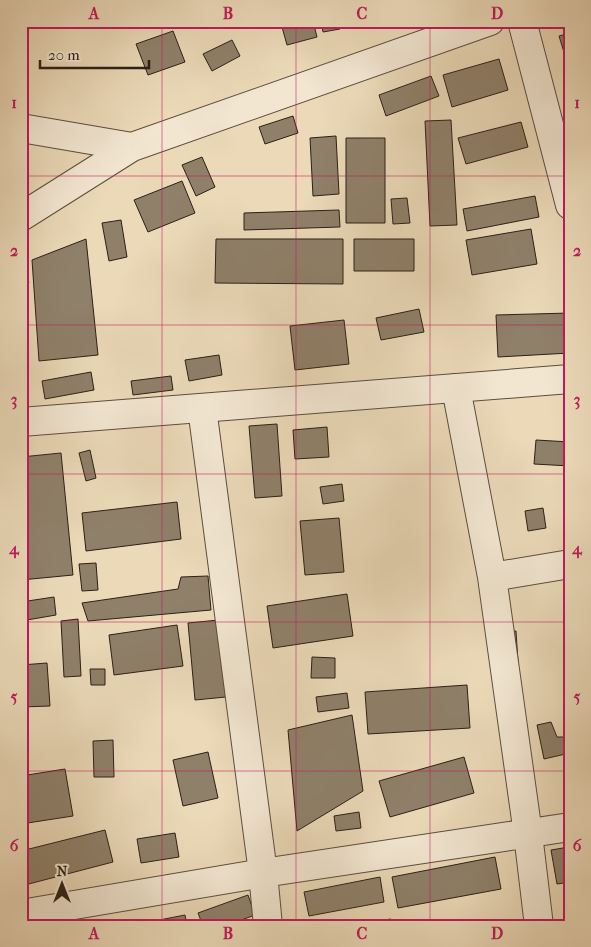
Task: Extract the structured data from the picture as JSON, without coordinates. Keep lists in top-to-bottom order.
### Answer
{
  "scale_bar": "20 m",
  "north": "top",
  "grid": {
    "columns": [
      "A",
      "B",
      "C",
      "D"
    ],
    "rows": [
      "1",
      "2",
      "3",
      "4",
      "5",
      "6"
    ]
  }
}
